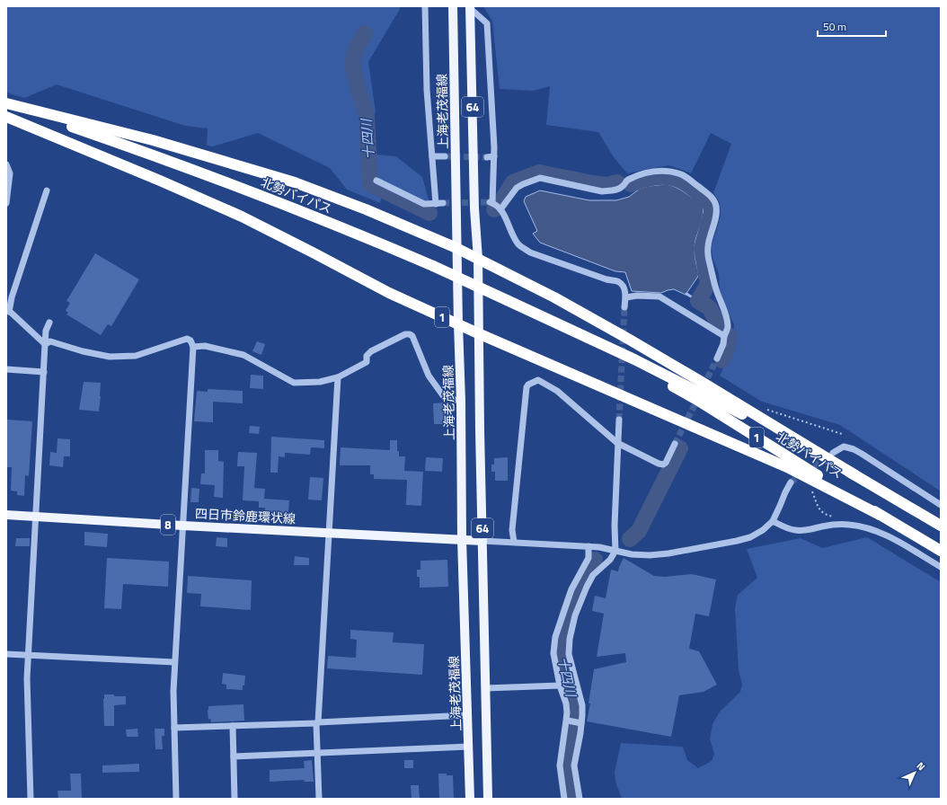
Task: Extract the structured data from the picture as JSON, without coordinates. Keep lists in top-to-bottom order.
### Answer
{
  "streets": {
    "highway": ["北勢バイパス", "1"],
    "main road": [
      "64",
      "上海老茂福線",
      "四日市鈴鹿環状線",
      "8"
    ]
  },
  "crossings": [
    ["64", "1"],
    ["64", "四日市鈴鹿環状線"],
    ["上海老茂福線", "1"],
    ["上海老茂福線", "四日市鈴鹿環状線"],
    ["北勢バイパス", "1"]
  ],
  "water": ["十四川"],
  "scale_bar": "50 m",
  "north": "top right"
}
